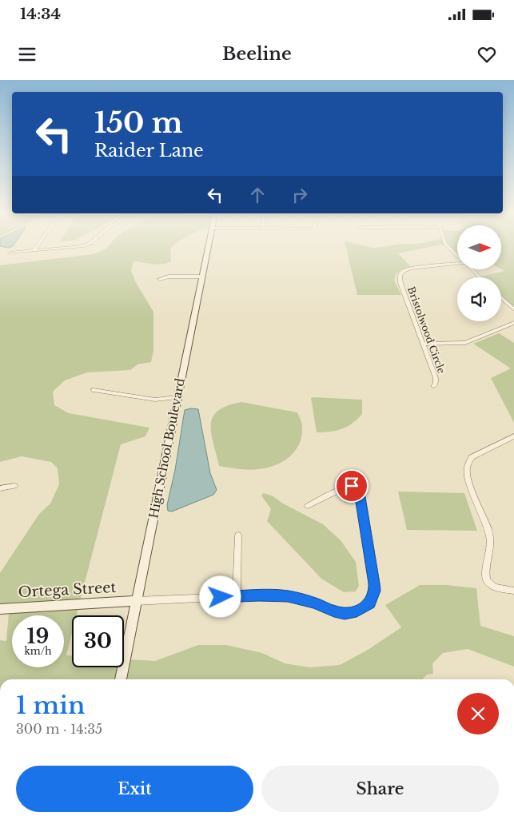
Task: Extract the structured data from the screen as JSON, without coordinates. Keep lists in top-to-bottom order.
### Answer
{
  "streets": {
    "street": ["Bristolwood Circle", "High School Boulevard", "Ortega Street"]
  },
  "crossings": [
    ["High School Boulevard", "Ortega Street"]
  ],
  "north": "right",
  "page": {
    "status": "14:34",
    "header": "Beeline",
    "turn": ["150 m", "Raider Lane"],
    "speed": "19 km/h",
    "limit": "30",
    "heading": ["1 min", "300 m · 14:35"],
    "buttons": ["Exit", "Share"]
  }
}
